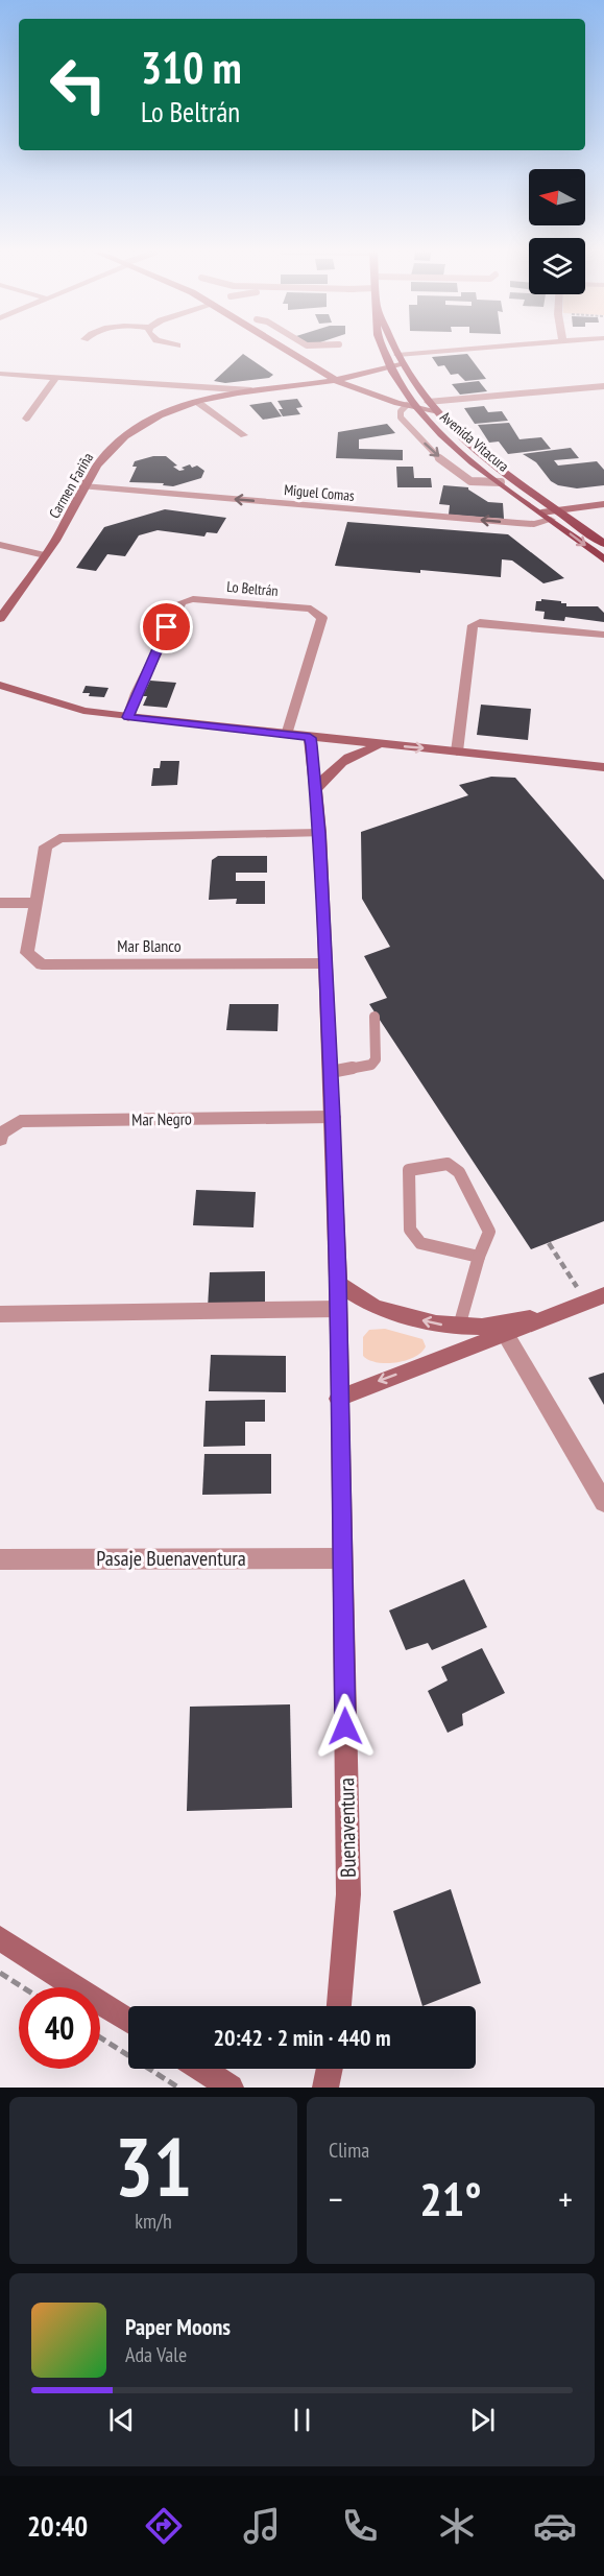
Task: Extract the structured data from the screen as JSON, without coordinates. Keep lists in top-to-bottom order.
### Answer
{
  "streets": {
    "main road": ["Avenida Vitacura"],
    "street": [
      "Carmen Fariña",
      "Miguel Comas",
      "Lo Beltrán",
      "Mar Blanco",
      "Mar Negro",
      "Pasaje Buenaventura",
      "Buenaventura"
    ]
  },
  "crossings": [
    ["Avenida Vitacura", "Carmen Fariña"],
    ["Avenida Vitacura", "Miguel Comas"],
    ["Carmen Fariña", "Miguel Comas"],
    ["Mar Blanco", "Buenaventura"],
    ["Mar Negro", "Buenaventura"],
    ["Pasaje Buenaventura", "Buenaventura"]
  ],
  "north": "left",
  "page": {
    "turn": ["310 m", "Lo Beltrán"],
    "limit": "40",
    "trip": "20:42 · 2 min · 440 m",
    "tile": [
      ["31", "km/h"],
      "Clima"
    ],
    "heat": ["−", "21°", "+"],
    "song": ["Paper Moons", "Ada Vale"],
    "tabs": "20:40"
  }
}
